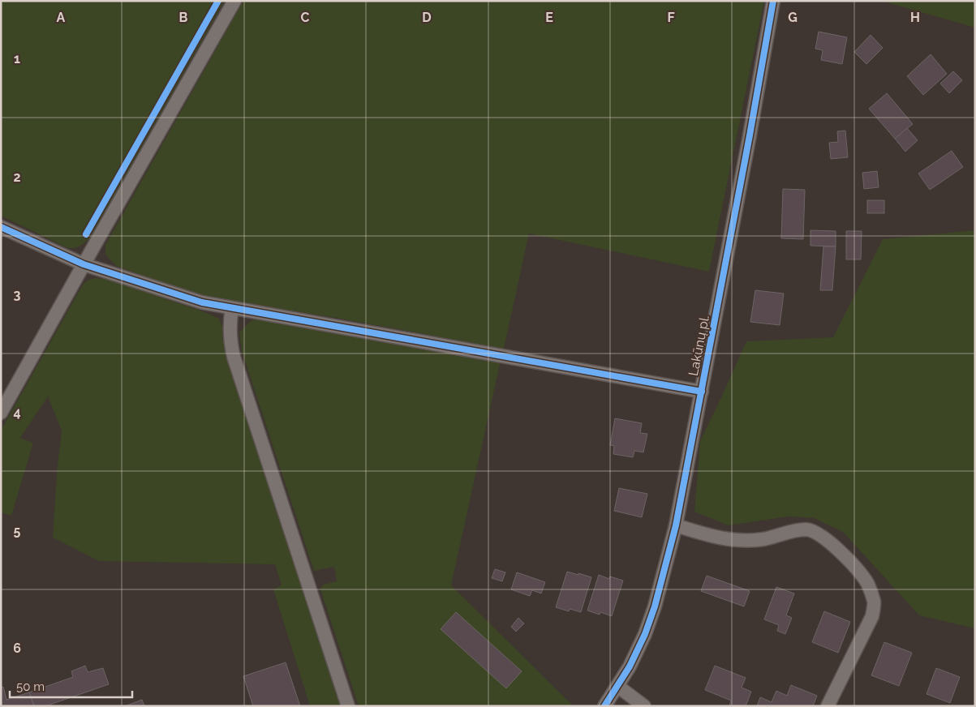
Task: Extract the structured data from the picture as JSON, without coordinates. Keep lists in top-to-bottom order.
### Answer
{
  "streets": {
    "street": ["Lakūnų pl."]
  },
  "scale_bar": "50 m",
  "grid": {
    "columns": [
      "A",
      "B",
      "C",
      "D",
      "E",
      "F",
      "G",
      "H"
    ],
    "rows": [
      "1",
      "2",
      "3",
      "4",
      "5",
      "6"
    ]
  }
}
